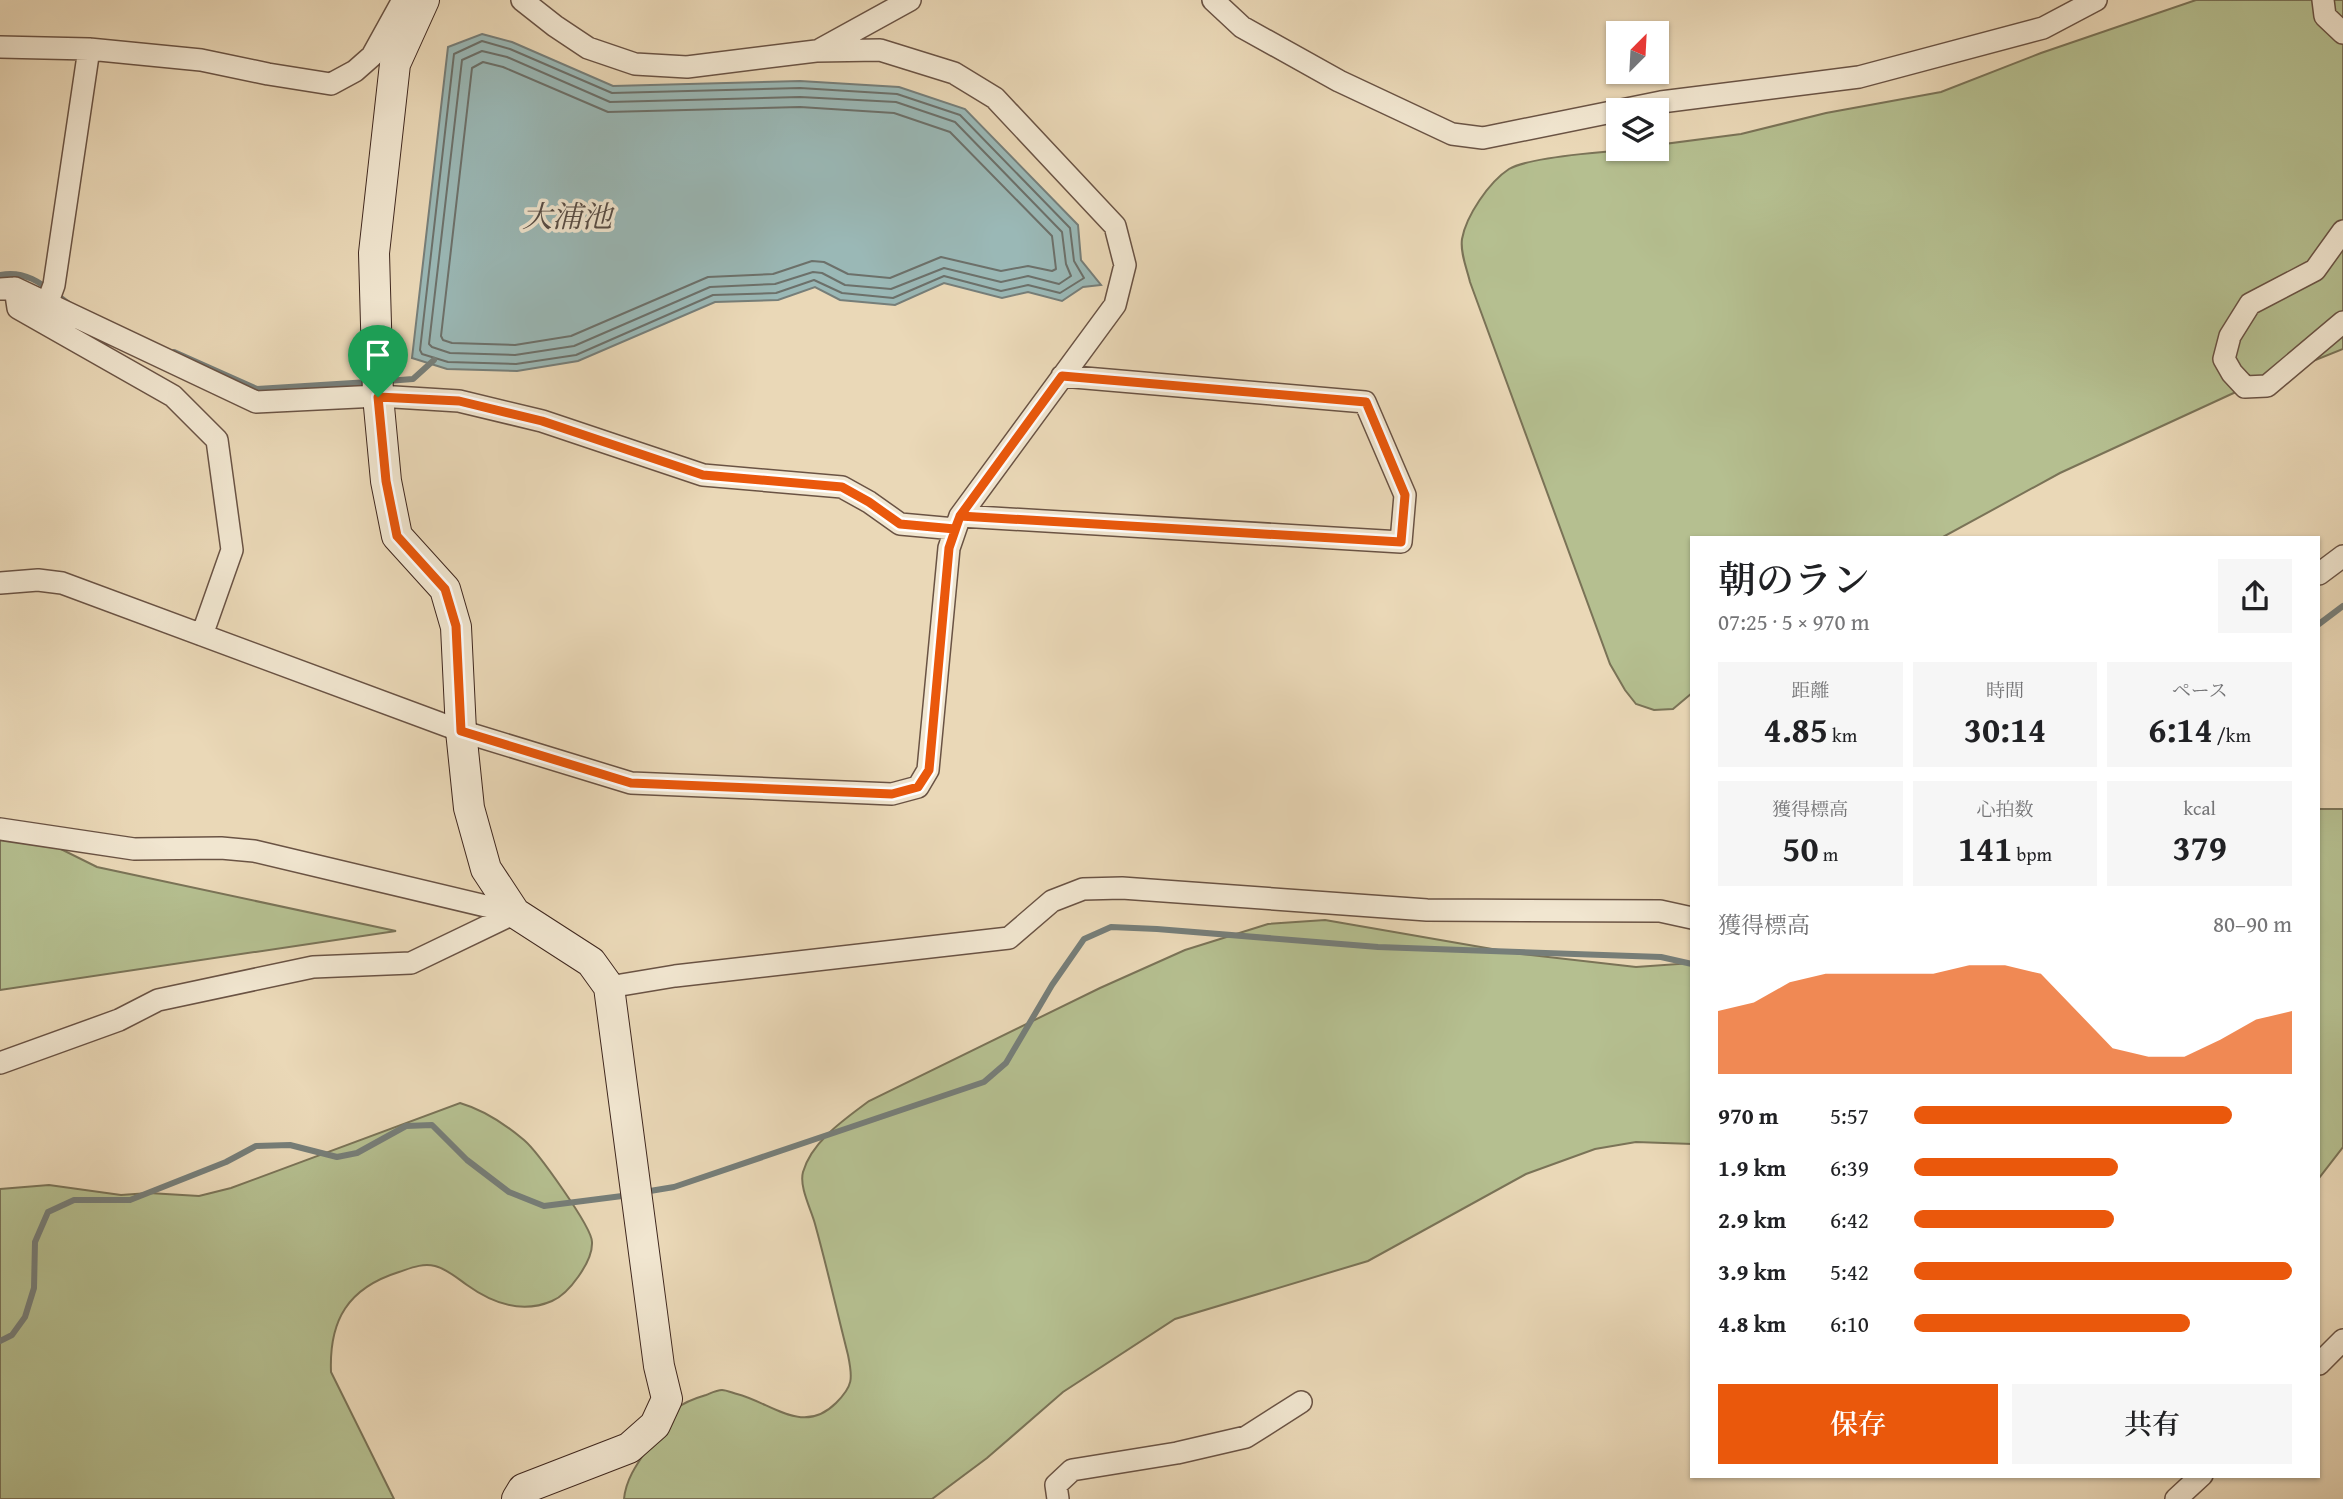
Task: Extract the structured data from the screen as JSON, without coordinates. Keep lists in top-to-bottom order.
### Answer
{
  "water": ["大浦池"],
  "north": "top right",
  "page": {
    "heading": ["朝のラン", "07:25 · 5 × 970 m"],
    "stats": [
      ["距離", "4.85 km"],
      ["時間", "30:14"],
      ["ペース", "6:14 /km"],
      ["獲得標高", "50 m"],
      ["心拍数", "141 bpm"],
      ["kcal", "379"]
    ],
    "chart": ["獲得標高", "80–90 m"],
    "list": [
      {
        "name": "970 m",
        "note": "5:57"
      },
      {
        "name": "1.9 km",
        "note": "6:39"
      },
      {
        "name": "2.9 km",
        "note": "6:42"
      },
      {
        "name": "3.9 km",
        "note": "5:42"
      },
      {
        "name": "4.8 km",
        "note": "6:10"
      }
    ],
    "buttons": ["保存", "共有"]
  }
}
